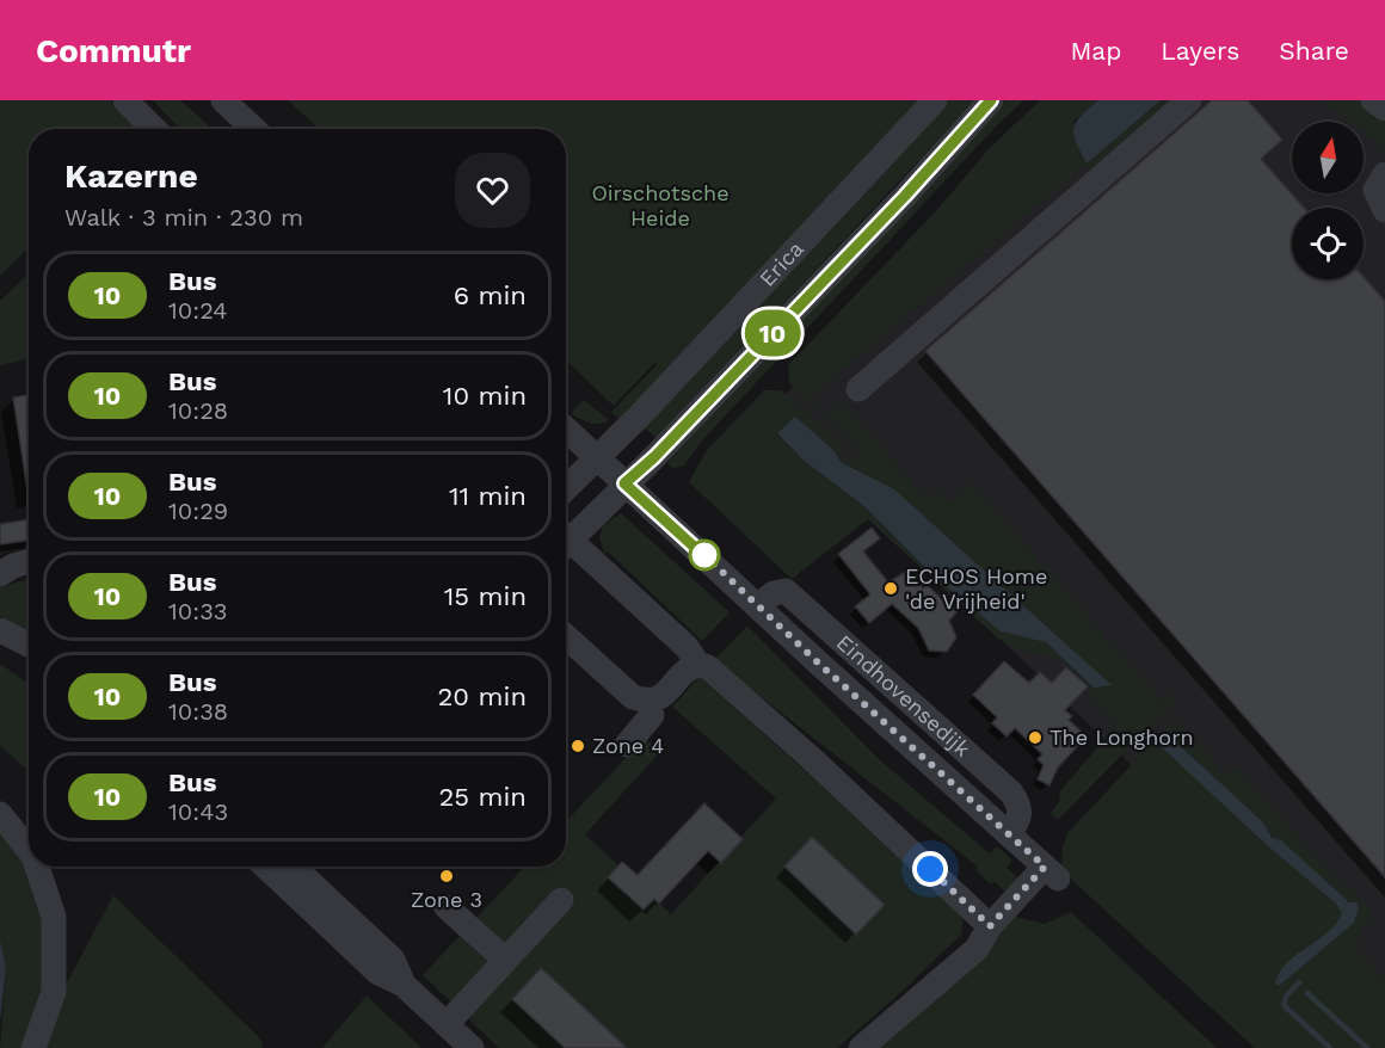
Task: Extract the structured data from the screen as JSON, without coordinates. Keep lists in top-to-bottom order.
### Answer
{
  "streets": {
    "street": ["Erica", "Eindhovensedijk"]
  },
  "crossings": [
    ["Erica", "Eindhovensedijk"]
  ],
  "parks": ["Oirschotsche Heide"],
  "places": [
    "ECHOS Home 'de Vrijheid'",
    "The Longhorn",
    "Zone 4",
    "Zone 3"
  ],
  "lines": ["bus line 10"],
  "north": "top",
  "page": {
    "header": "Commutr",
    "nav": ["Map", "Layers", "Share"],
    "on_map": "10",
    "heading": ["Kazerne", "Walk · 3 min · 230 m"],
    "list": [
      {
        "mark": "10",
        "name": "Bus",
        "note": "10:24",
        "value": "6 min"
      },
      {
        "mark": "10",
        "name": "Bus",
        "note": "10:28",
        "value": "10 min"
      },
      {
        "mark": "10",
        "name": "Bus",
        "note": "10:29",
        "value": "11 min"
      },
      {
        "mark": "10",
        "name": "Bus",
        "note": "10:33",
        "value": "15 min"
      },
      {
        "mark": "10",
        "name": "Bus",
        "note": "10:38",
        "value": "20 min"
      },
      {
        "mark": "10",
        "name": "Bus",
        "note": "10:43",
        "value": "25 min"
      }
    ]
  }
}
